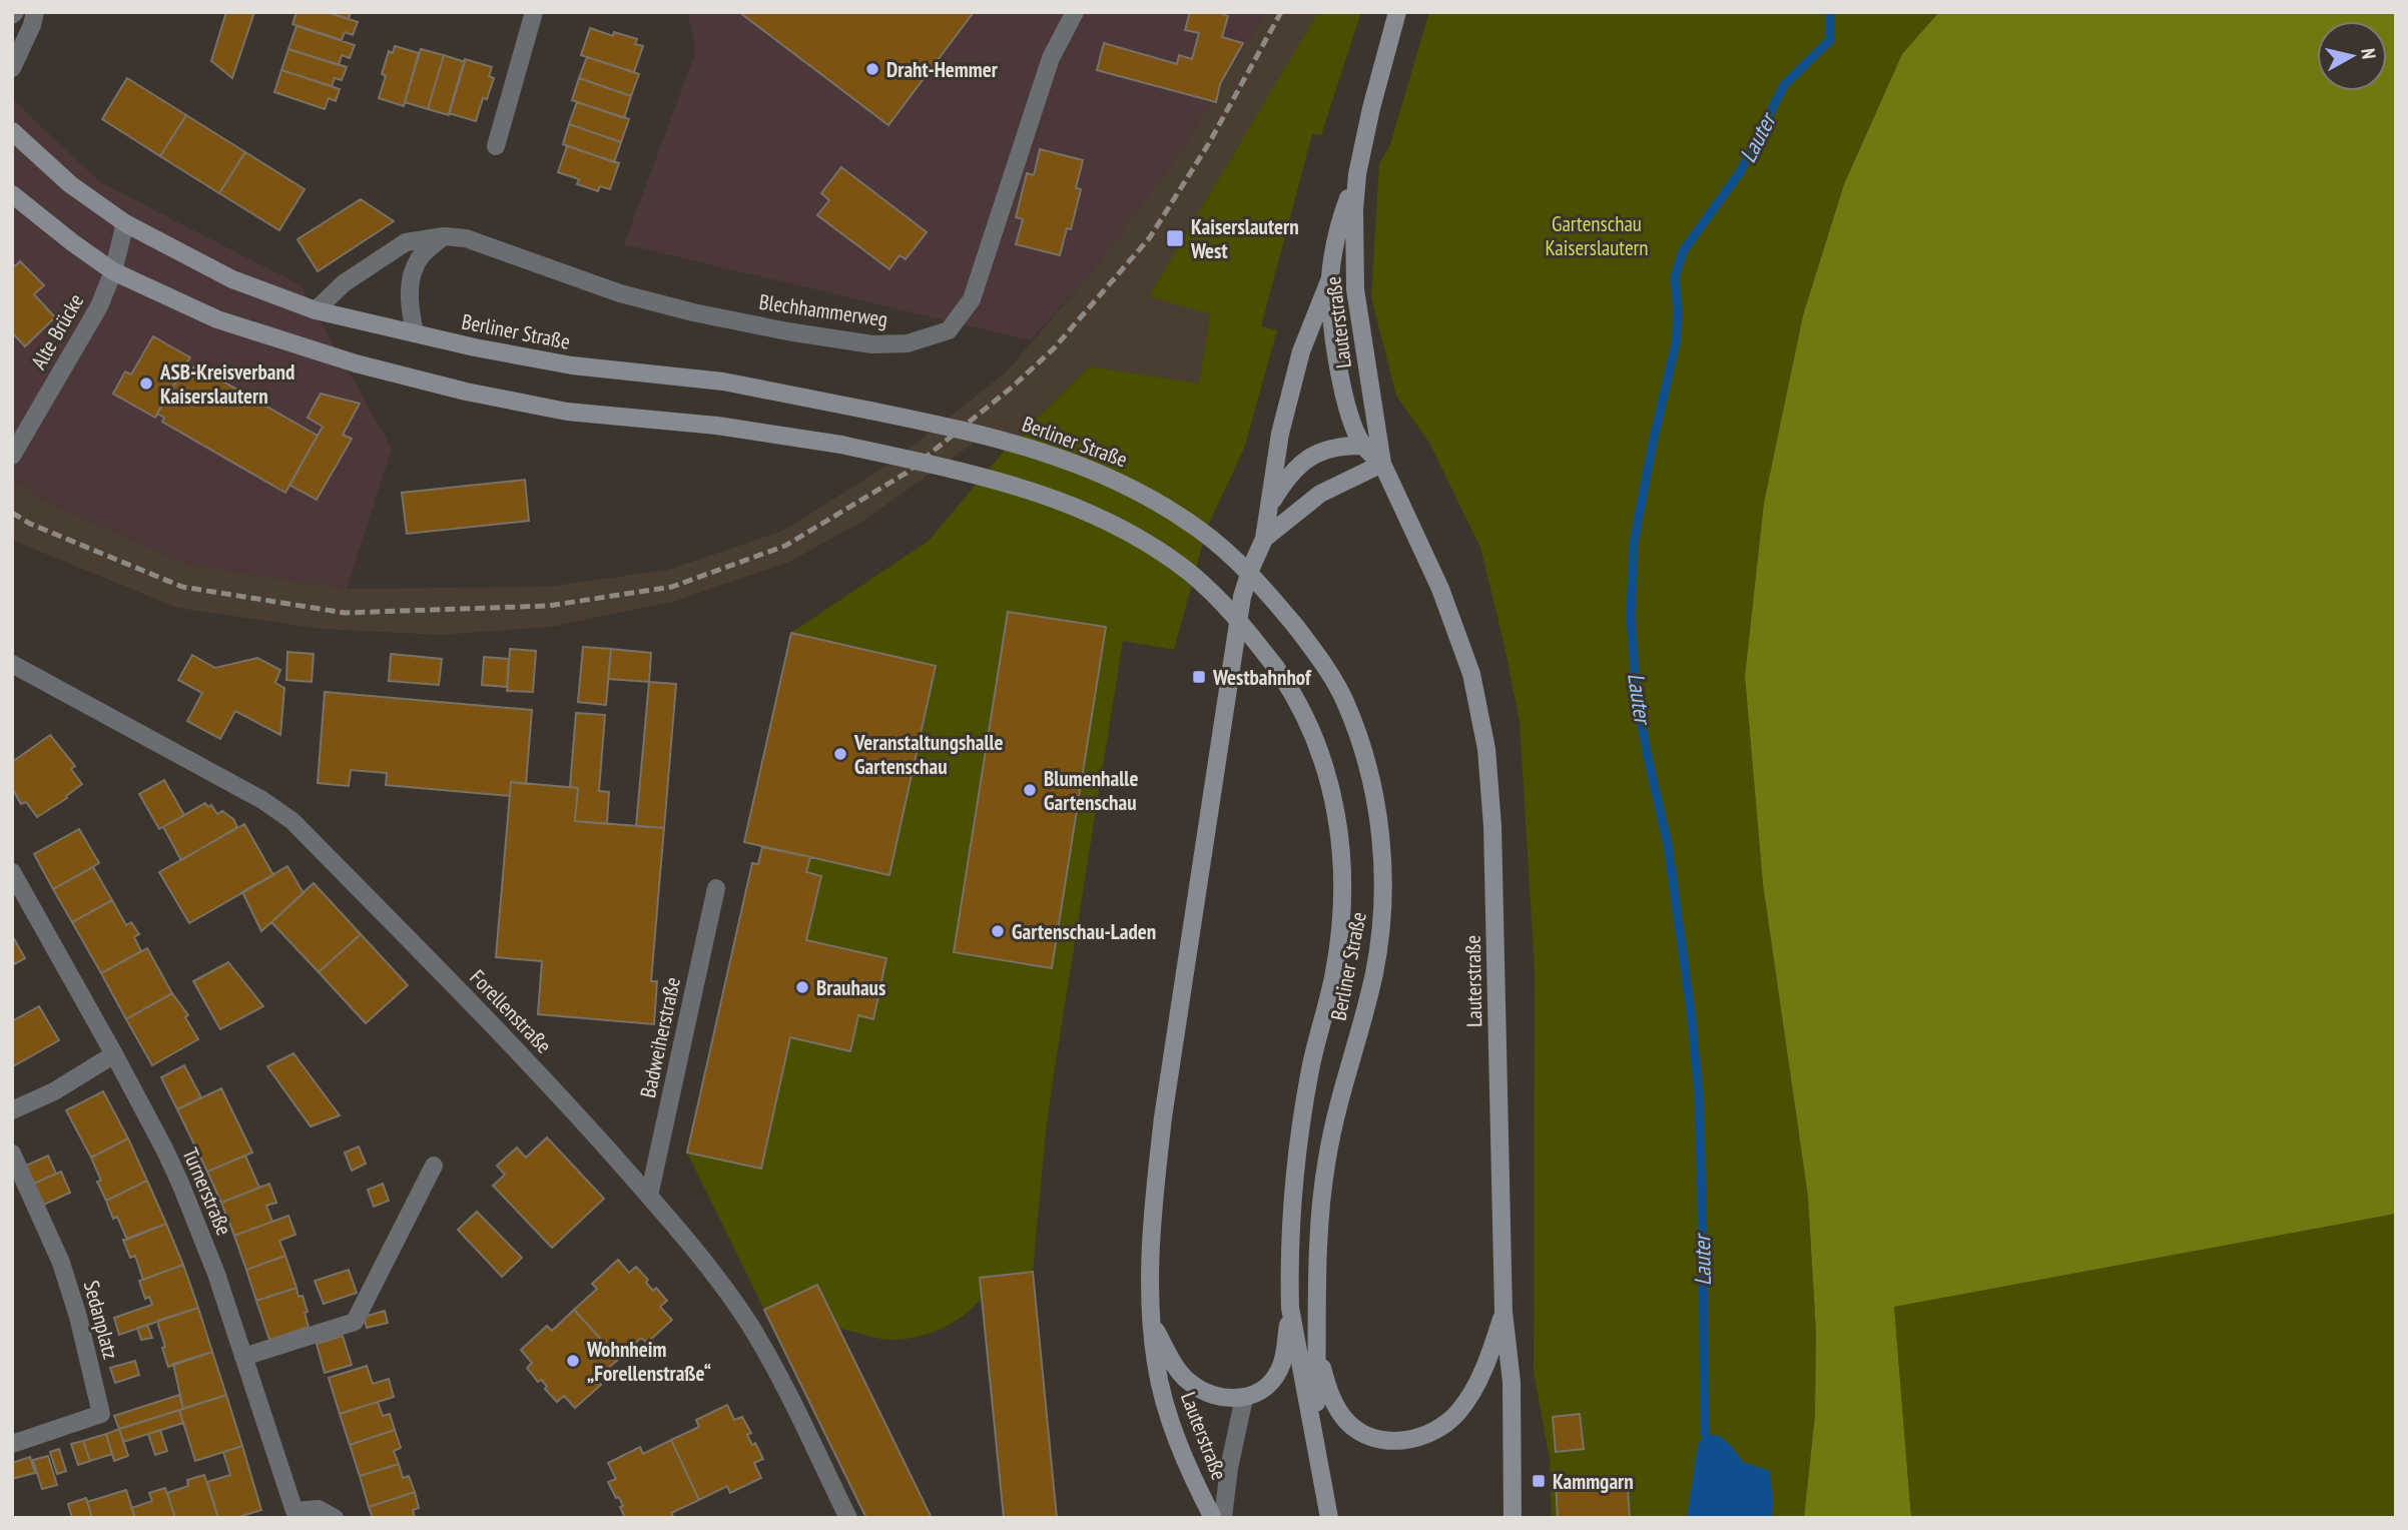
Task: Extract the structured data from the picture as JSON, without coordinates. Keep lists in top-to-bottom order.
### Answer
{
  "streets": {
    "main road": ["Lauterstraße", "Berliner Straße"],
    "street": [
      "Blechhammerweg",
      "Alte Brücke",
      "Forellenstraße",
      "Badweiherstraße",
      "Turnerstraße",
      "Sedanplatz"
    ]
  },
  "crossings": [
    ["Blechhammerweg", "Berliner Straße"],
    ["Alte Brücke", "Berliner Straße"],
    ["Forellenstraße", "Badweiherstraße"]
  ],
  "water": ["Lauter"],
  "parks": ["Gartenschau Kaiserslautern"],
  "places": {
    "other": [
      "Draht-Hemmer",
      "ASB-Kreisverband Kaiserslautern",
      "Veranstaltungshalle Gartenschau",
      "Blumenhalle Gartenschau",
      "Gartenschau-Laden",
      "Brauhaus",
      "Wohnheim „Forellenstraße“"
    ],
    "transit": ["Kaiserslautern West", "Westbahnhof", "Kammgarn"]
  },
  "north": "right"
}
